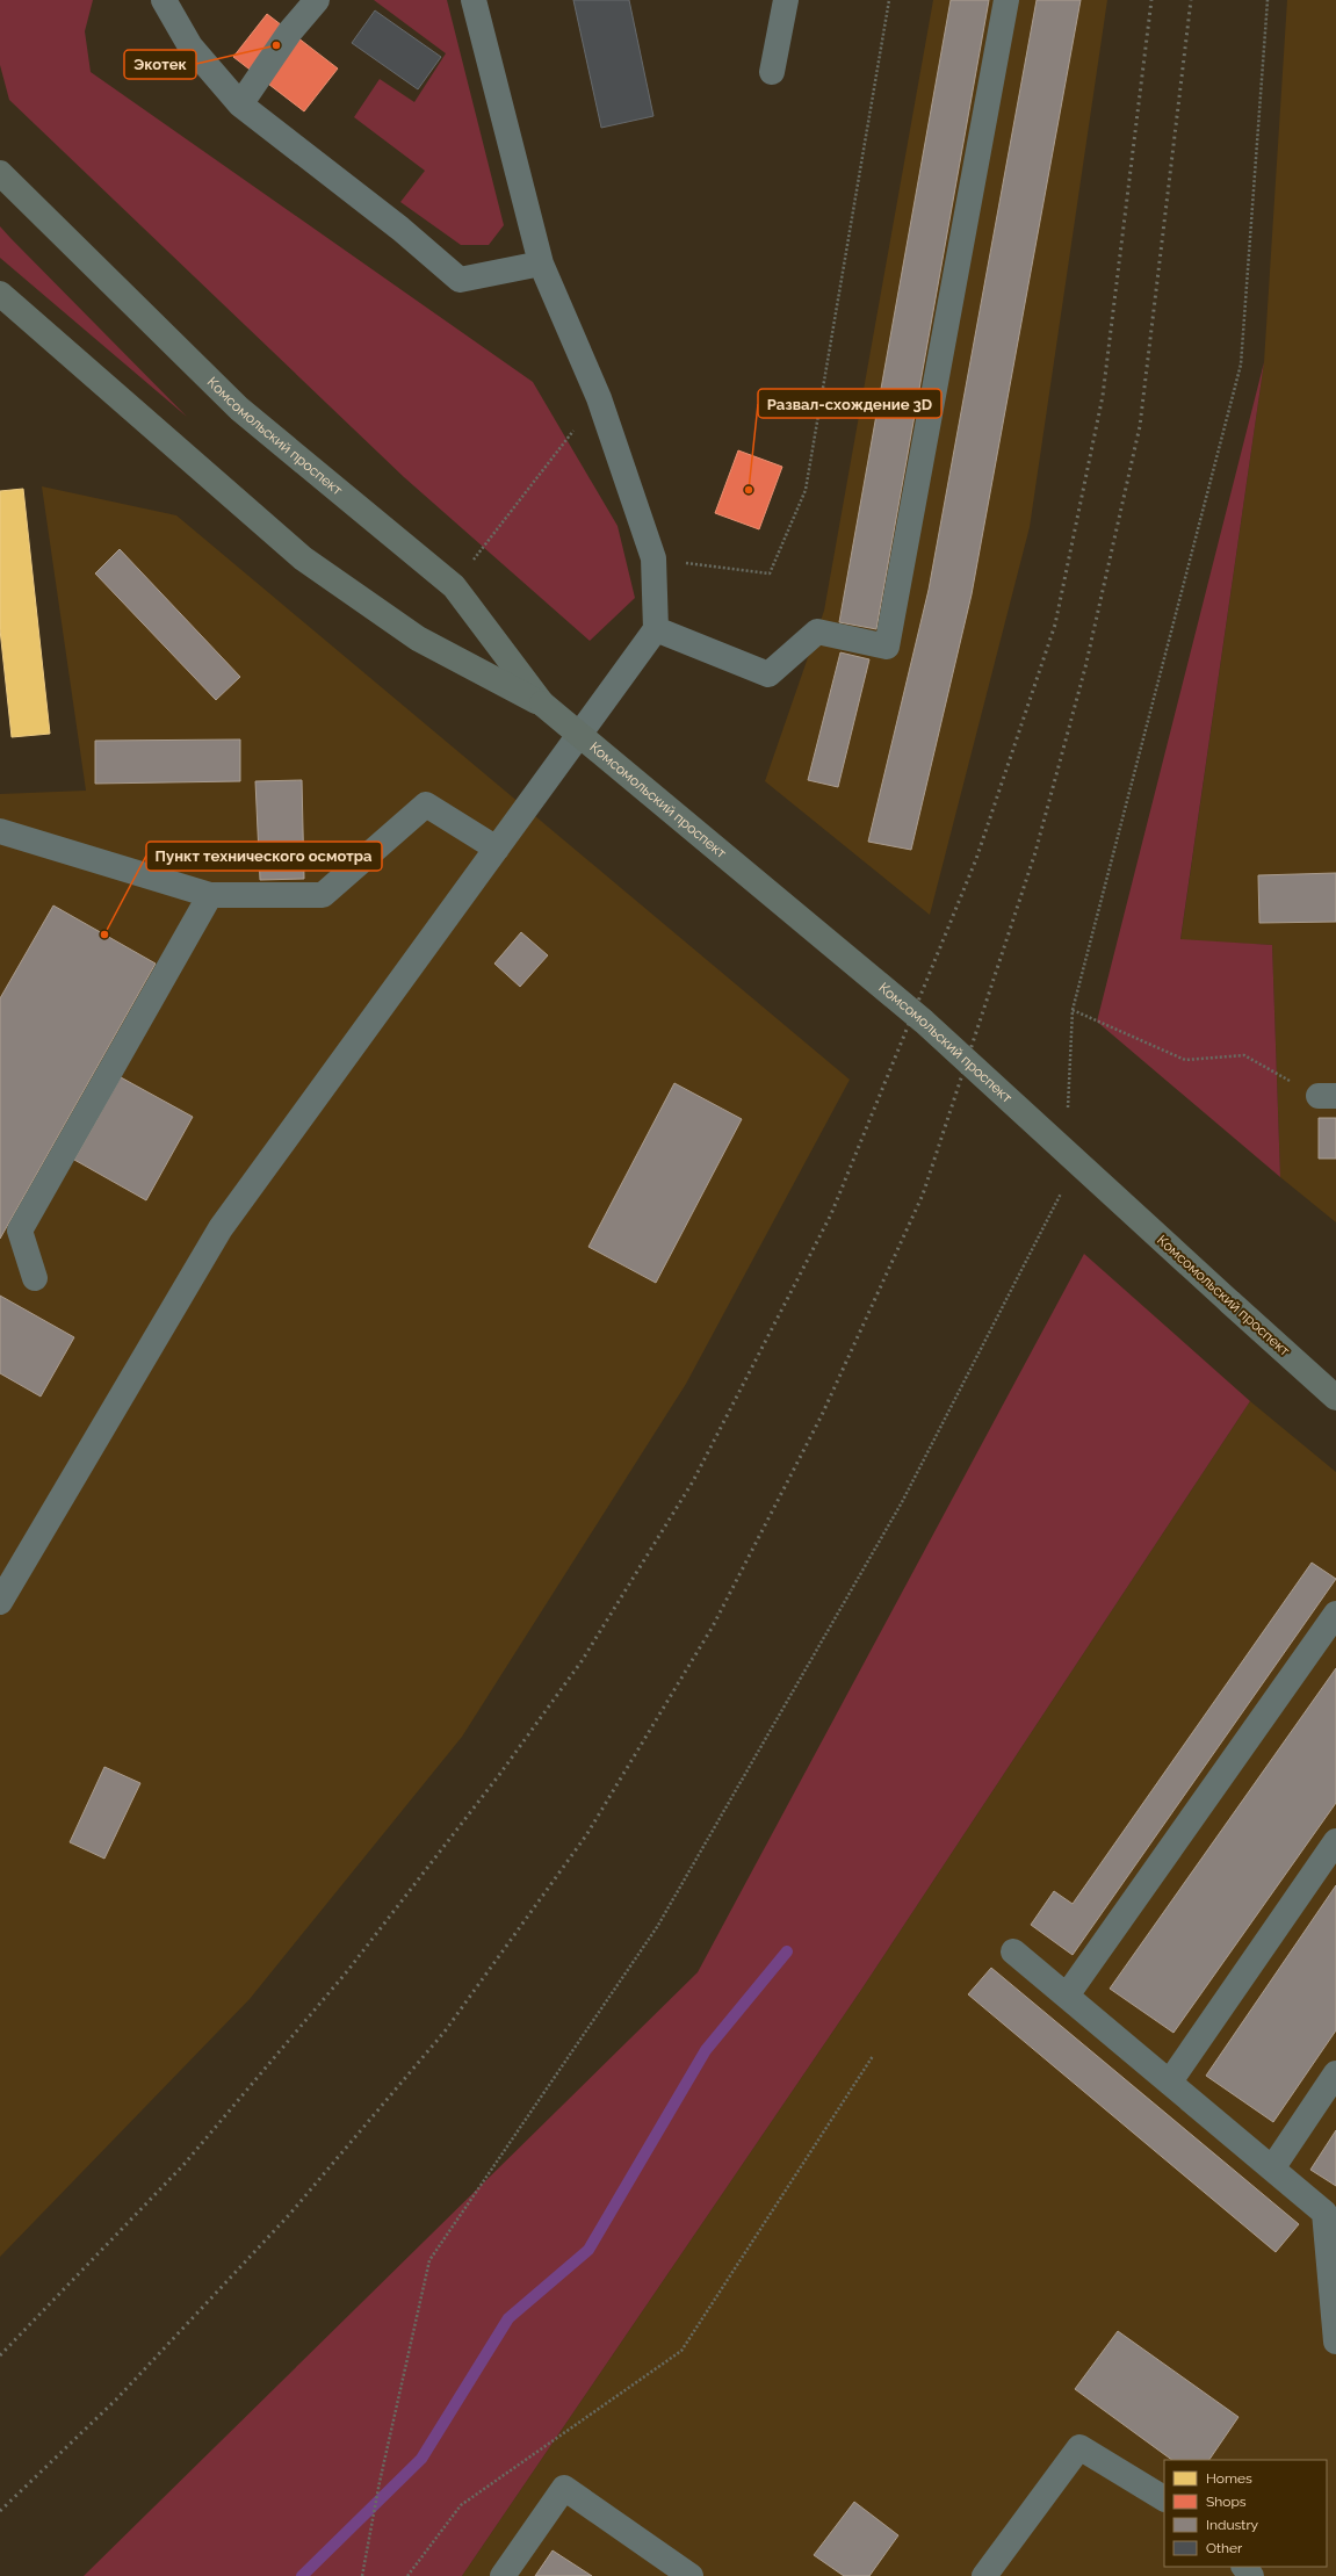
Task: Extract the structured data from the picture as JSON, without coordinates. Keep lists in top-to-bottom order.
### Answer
{
  "streets": {
    "main road": ["Комсомольский проспект"]
  },
  "places": ["Экотек", "Развал-схождение 3D", "Пункт технического осмотра"],
  "legend": [
    "Homes",
    "Shops",
    "Industry",
    "Other"
  ]
}
